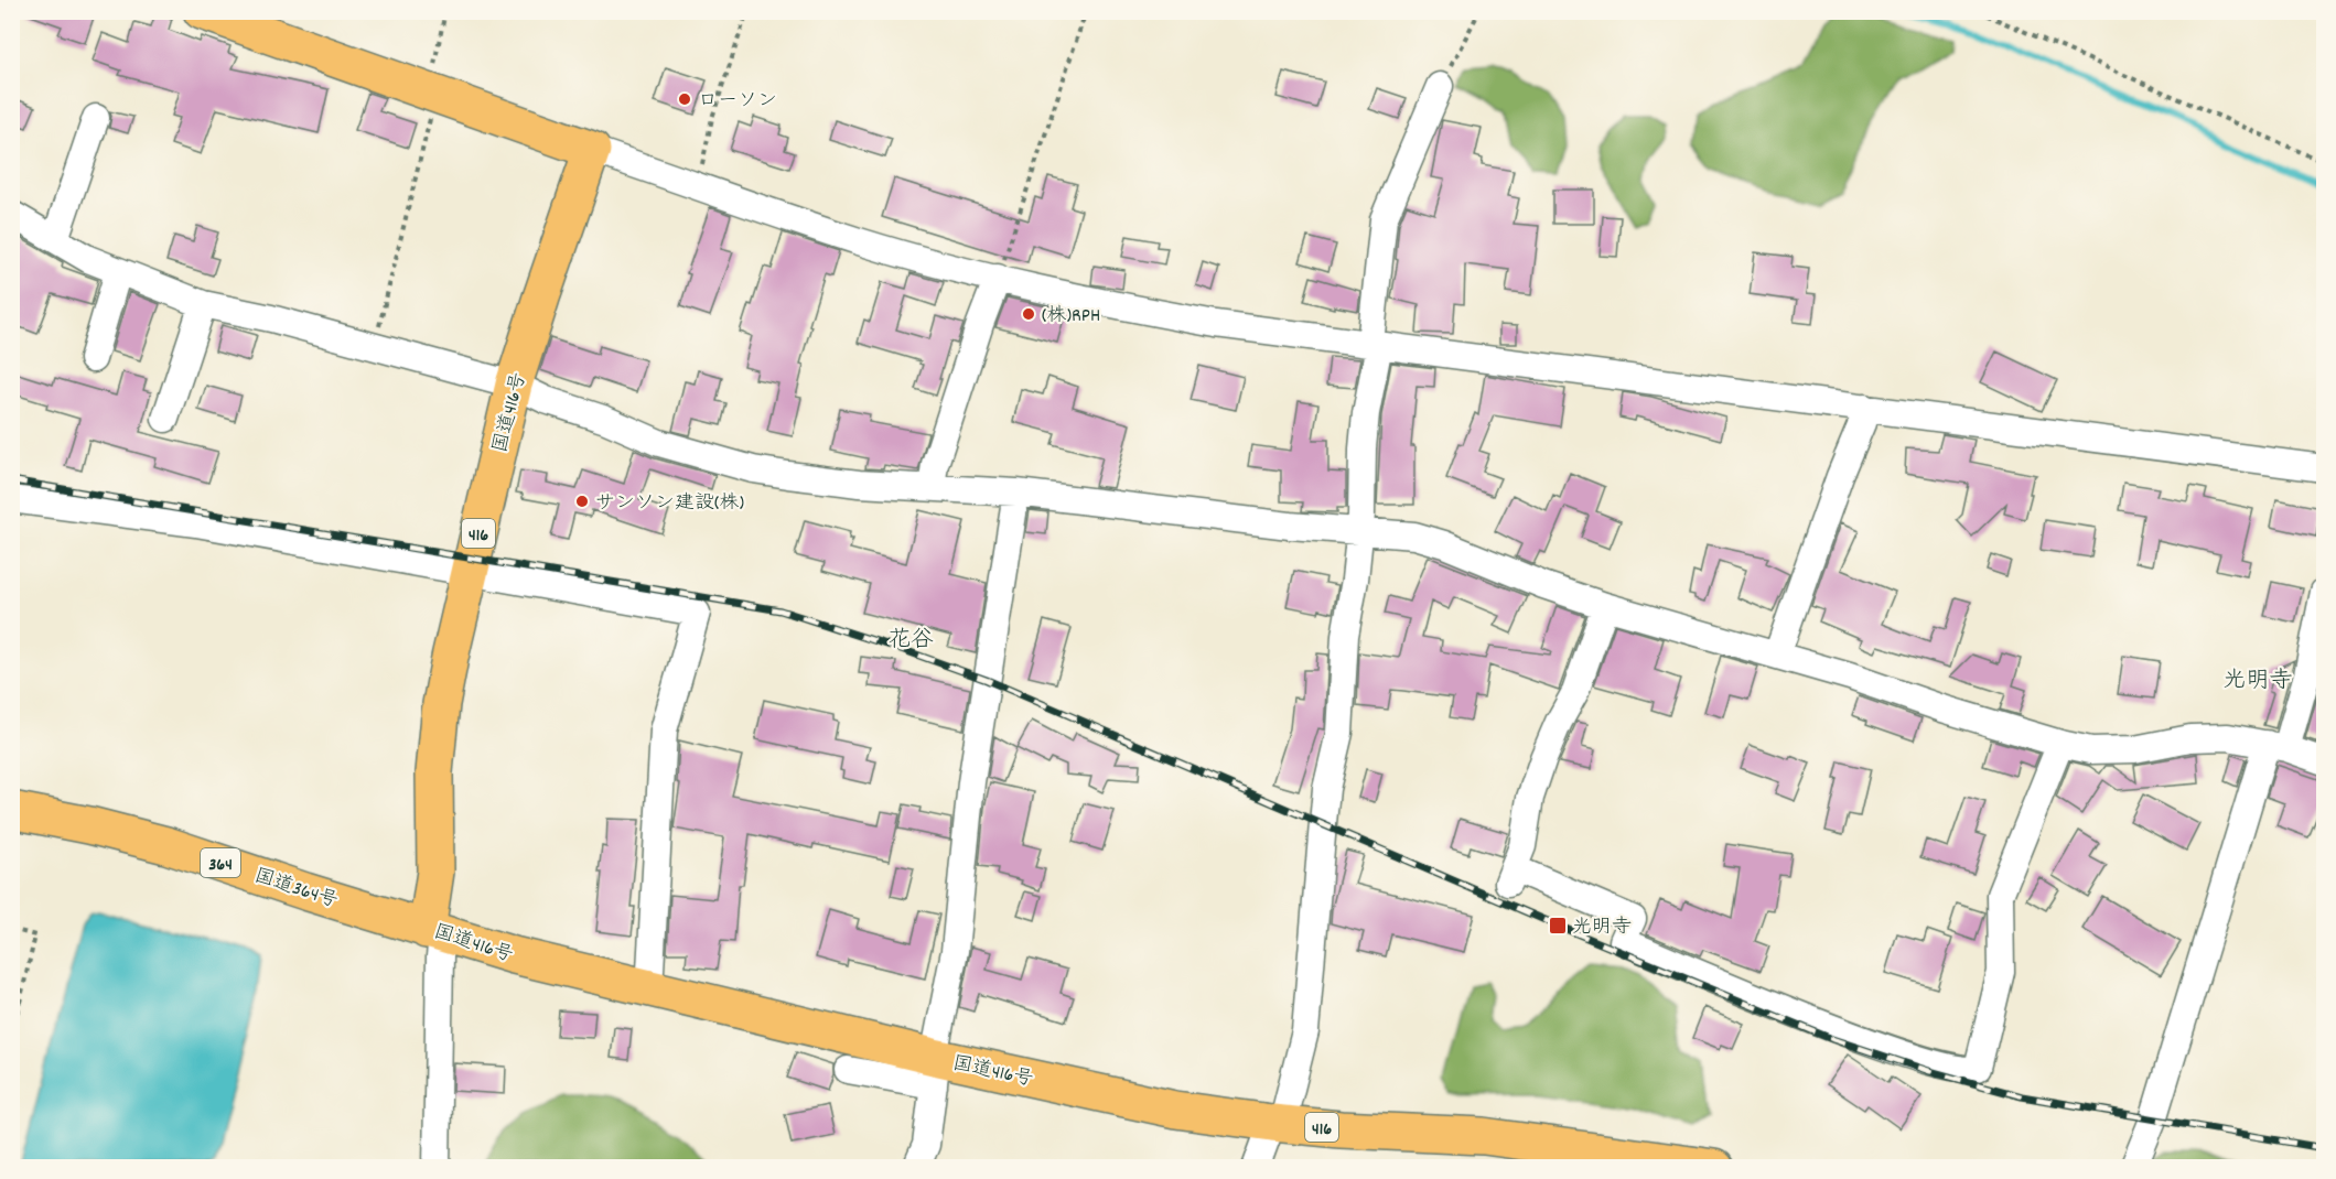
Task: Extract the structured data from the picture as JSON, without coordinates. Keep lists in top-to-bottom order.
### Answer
{
  "streets": {
    "highway": [
      "国道416号",
      "416",
      "364",
      "国道364号"
    ]
  },
  "crossings": [
    ["国道416号", "国道364号"]
  ],
  "districts": ["花谷", "光明寺"],
  "places": {
    "other": ["ローソン", "(株)RPH", "サンソン建設(株)"],
    "transit": ["光明寺"]
  }
}
